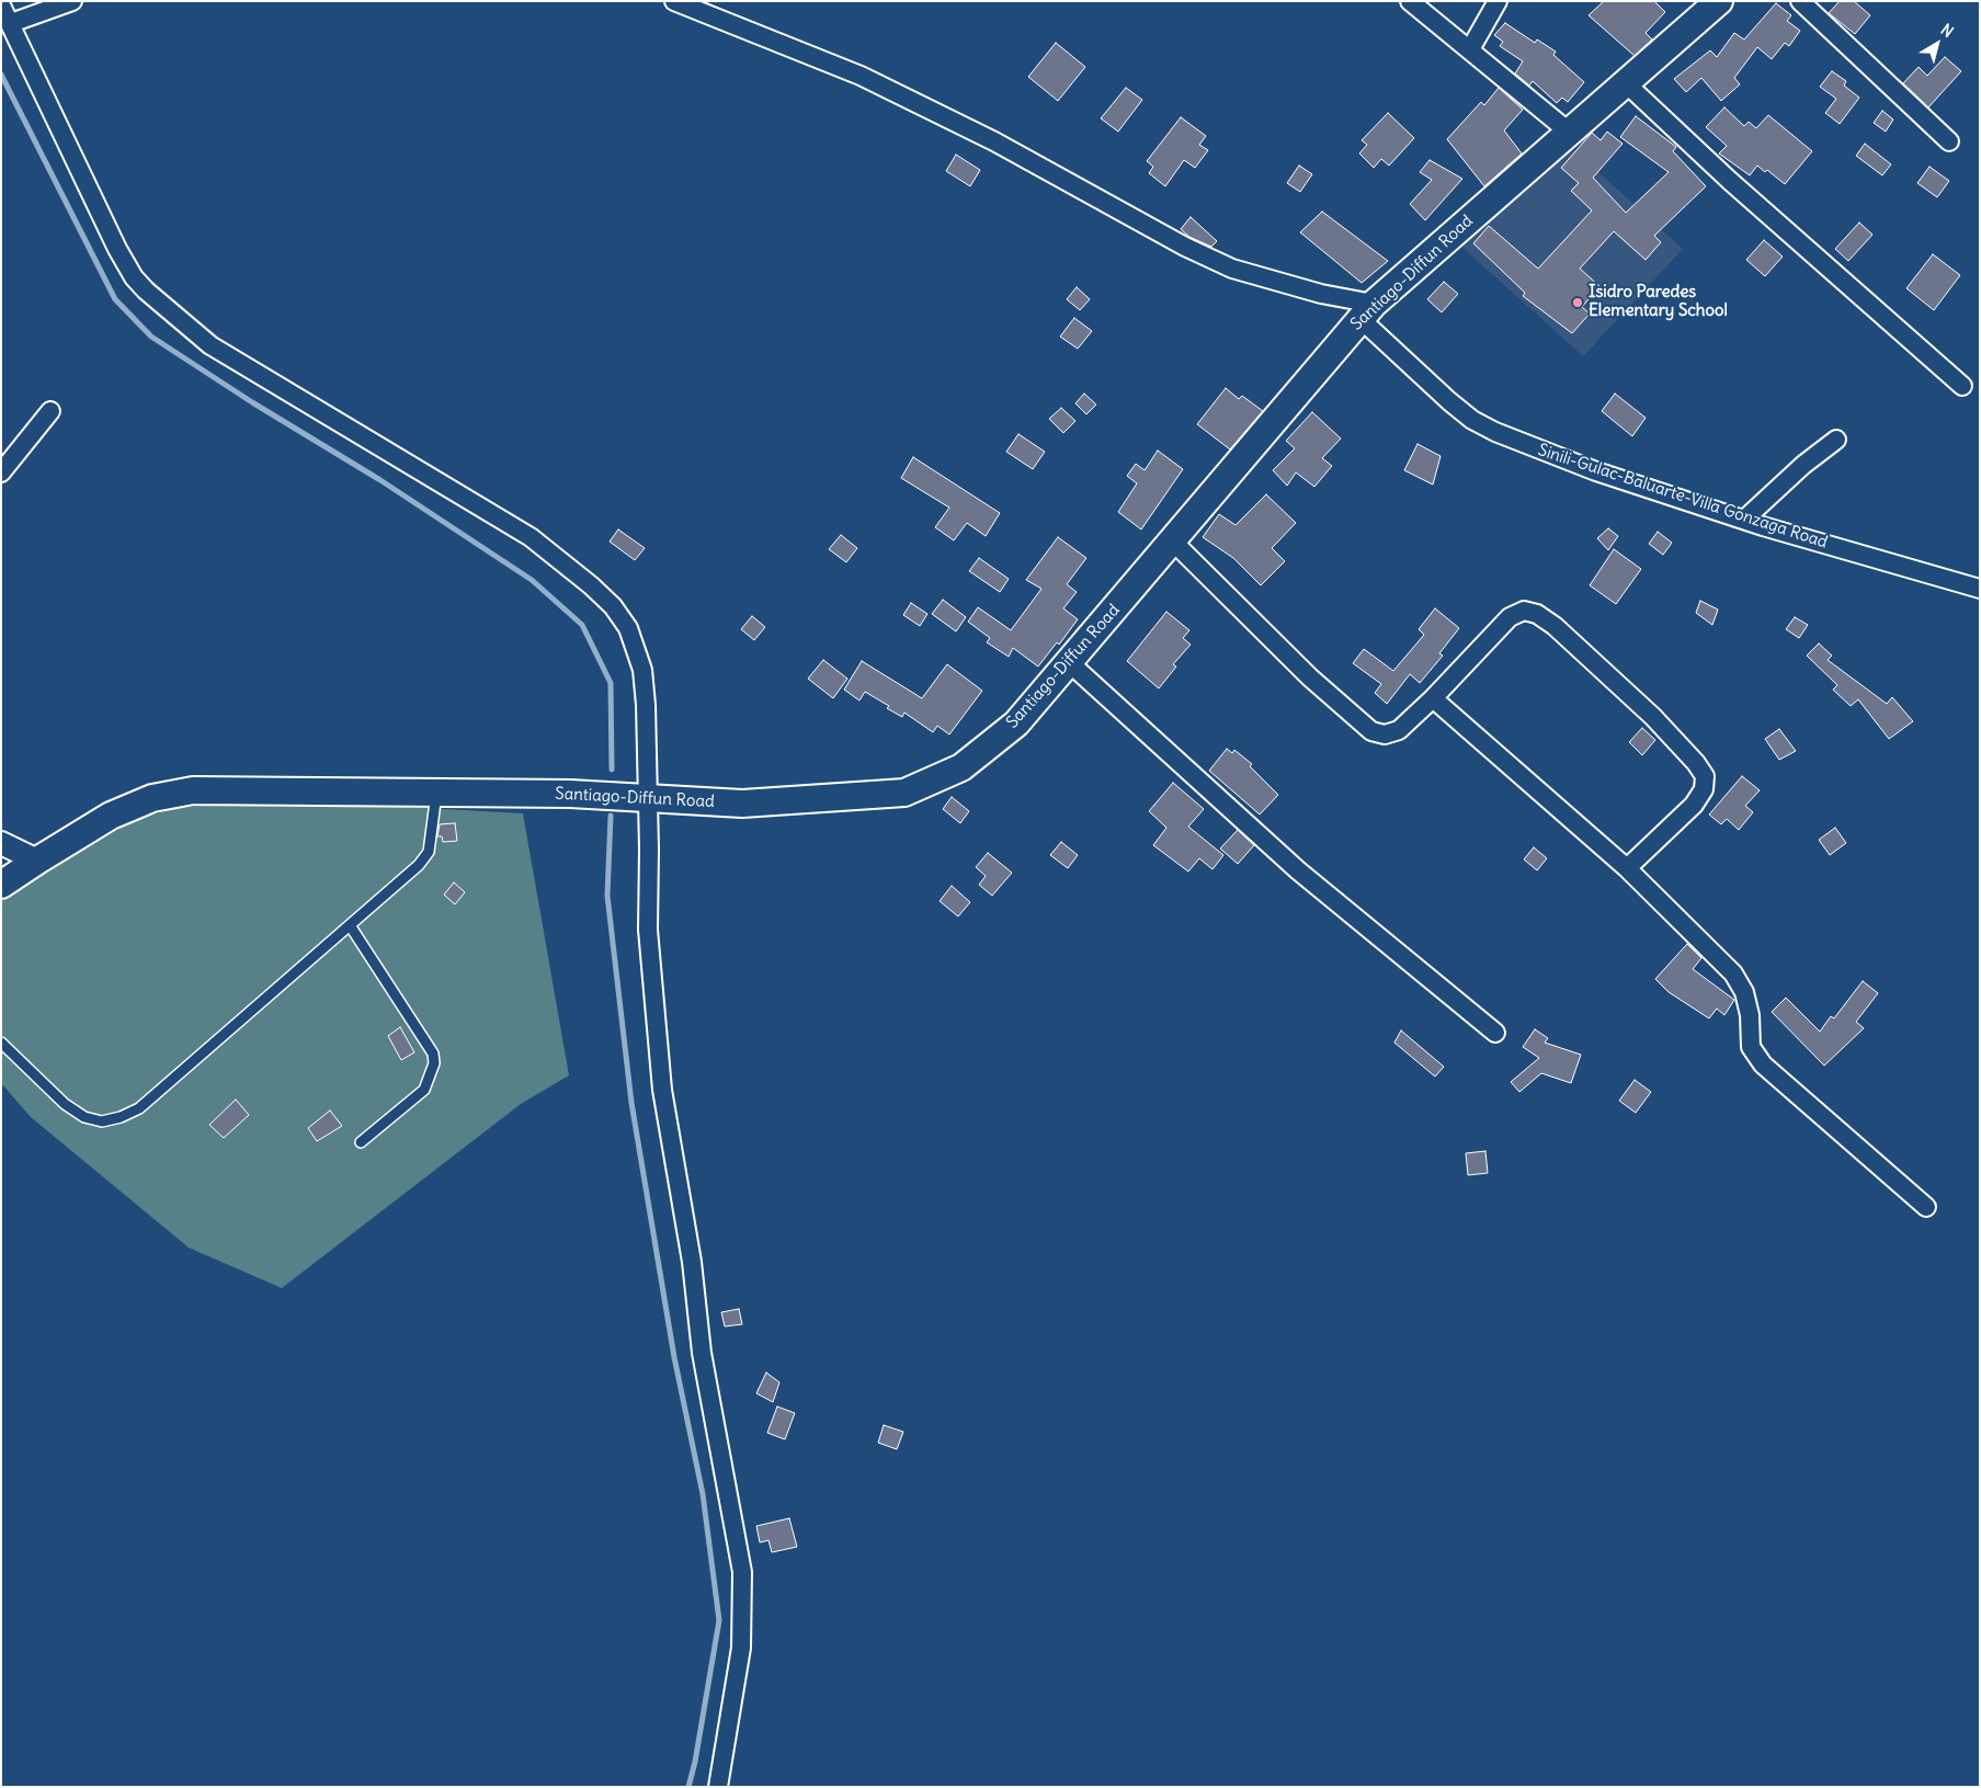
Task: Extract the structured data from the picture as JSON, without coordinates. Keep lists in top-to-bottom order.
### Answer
{
  "streets": {
    "main road": ["Santiago-Diffun Road"],
    "street": ["Sinili-Gulac-Baluarte-Villa Gonzaga Road"]
  },
  "crossings": [
    ["Santiago-Diffun Road", "Sinili-Gulac-Baluarte-Villa Gonzaga Road"]
  ],
  "places": ["Isidro Paredes Elementary School"],
  "north": "top right"
}
